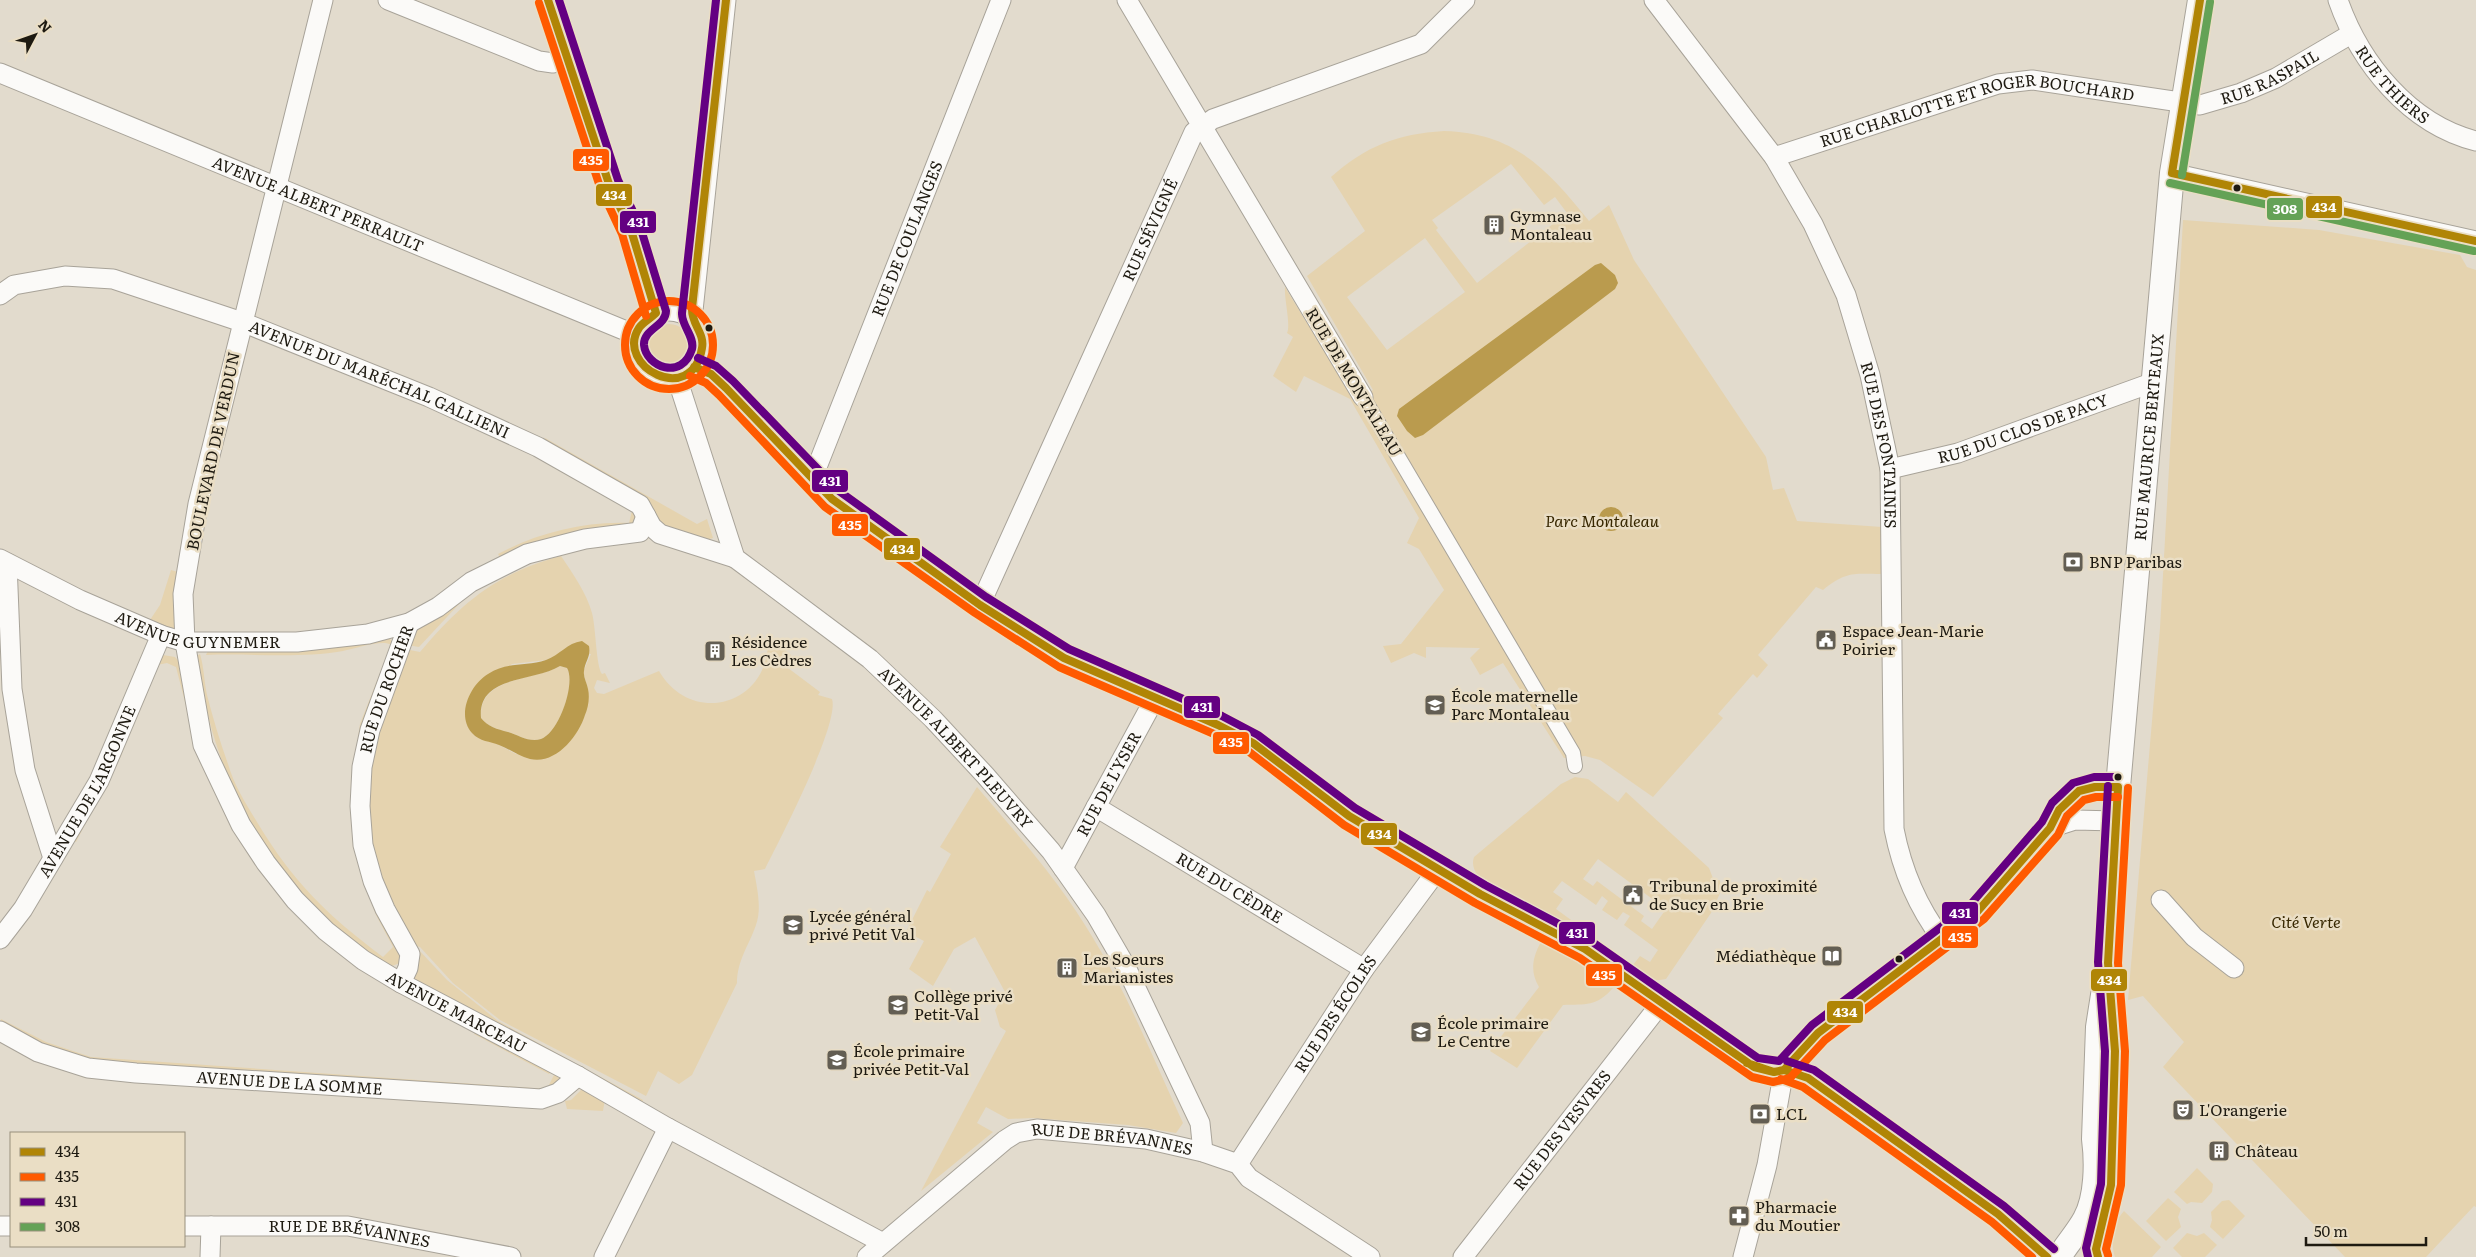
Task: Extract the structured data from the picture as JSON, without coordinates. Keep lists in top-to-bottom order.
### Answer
{
  "streets": {
    "street": [
      "RUE RASPAIL",
      "RUE THIERS",
      "RUE CHARLOTTE ET ROGER BOUCHARD",
      "AVENUE ALBERT PERRAULT",
      "RUE SÉVIGNÉ",
      "RUE DE COULANGES",
      "AVENUE DU MARÉCHAL GALLIENI",
      "RUE DE MONTALEAU",
      "RUE DU CLOS DE PACY",
      "RUE MAURICE BERTEAUX",
      "RUE DES FONTAINES",
      "BOULEVARD DE VERDUN",
      "AVENUE GUYNEMER",
      "RUE DU ROCHER",
      "AVENUE ALBERT PLEUVRY",
      "RUE DE L'YSER",
      "AVENUE DE L'ARGONNE",
      "RUE DU CÈDRE",
      "AVENUE MARCEAU",
      "RUE DES ÉCOLES",
      "AVENUE DE LA SOMME",
      "RUE DES VESVRES",
      "RUE DE BRÉVANNES"
    ]
  },
  "crossings": [
    ["RUE RASPAIL", "RUE THIERS"],
    ["RUE RASPAIL", "RUE CHARLOTTE ET ROGER BOUCHARD"],
    ["RUE RASPAIL", "RUE MAURICE BERTEAUX"],
    ["RUE CHARLOTTE ET ROGER BOUCHARD", "RUE MAURICE BERTEAUX"],
    ["RUE CHARLOTTE ET ROGER BOUCHARD", "RUE DES FONTAINES"],
    ["AVENUE ALBERT PERRAULT", "BOULEVARD DE VERDUN"],
    ["RUE SÉVIGNÉ", "RUE DE MONTALEAU"],
    ["AVENUE DU MARÉCHAL GALLIENI", "BOULEVARD DE VERDUN"],
    ["AVENUE DU MARÉCHAL GALLIENI", "RUE DU ROCHER"],
    ["AVENUE DU MARÉCHAL GALLIENI", "AVENUE ALBERT PLEUVRY"],
    ["RUE DU CLOS DE PACY", "RUE MAURICE BERTEAUX"],
    ["RUE DU CLOS DE PACY", "RUE DES FONTAINES"],
    ["BOULEVARD DE VERDUN", "AVENUE GUYNEMER"],
    ["BOULEVARD DE VERDUN", "AVENUE MARCEAU"],
    ["AVENUE GUYNEMER", "RUE DU ROCHER"],
    ["AVENUE GUYNEMER", "AVENUE DE L'ARGONNE"],
    ["AVENUE GUYNEMER", "AVENUE MARCEAU"],
    ["RUE DU ROCHER", "AVENUE MARCEAU"],
    ["AVENUE ALBERT PLEUVRY", "RUE DE L'YSER"],
    ["AVENUE ALBERT PLEUVRY", "RUE DE BRÉVANNES"],
    ["RUE DE L'YSER", "RUE DU CÈDRE"],
    ["RUE DU CÈDRE", "RUE DES ÉCOLES"],
    ["AVENUE MARCEAU", "AVENUE DE LA SOMME"],
    ["AVENUE MARCEAU", "RUE DE BRÉVANNES"],
    ["RUE DES ÉCOLES", "RUE DE BRÉVANNES"]
  ],
  "parks": ["Parc Montaleau", "Cité Verte"],
  "places": {
    "building": [
      "Gymnase Montaleau",
      "Résidence Les Cèdres",
      "Les Soeurs Marianistes",
      "Château"
    ],
    "bank": ["BNP Paribas", "LCL"],
    "public building": ["Espace Jean-Marie Poirier", "Tribunal de proximité de Sucy en Brie"],
    "school or university": [
      "École maternelle Parc Montaleau",
      "Lycée général privé Petit Val",
      "Collège privé Petit-Val",
      "École primaire Le Centre",
      "École primaire privée Petit-Val"
    ],
    "library": ["Médiathèque"],
    "theatre": ["L'Orangerie"],
    "pharmacy": ["Pharmacie du Moutier"]
  },
  "lines": [
    "transit line 434",
    "transit line 431",
    "transit line 308",
    "transit line 435"
  ],
  "legend": [
    "434",
    "435",
    "431",
    "308"
  ],
  "scale_bar": "50 m",
  "north": "top right"
}
